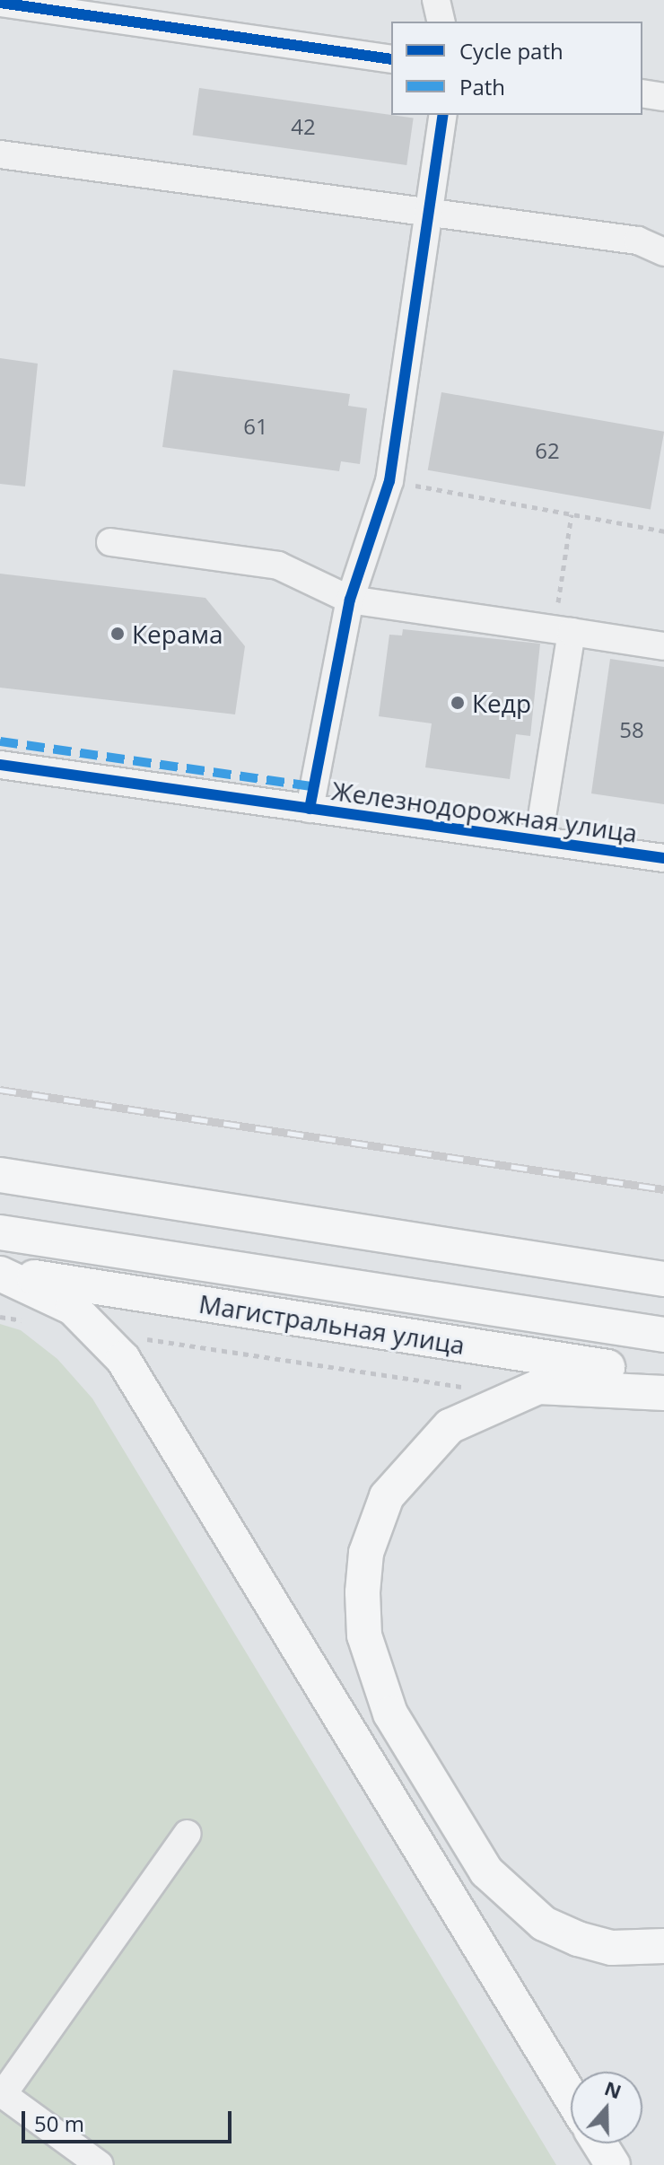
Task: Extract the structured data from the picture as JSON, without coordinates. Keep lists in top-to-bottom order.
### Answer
{
  "streets": {
    "main road": ["Магистральная улица"],
    "street": ["Железнодорожная улица"]
  },
  "places": ["Керама", "Кедр"],
  "house_numbers": [
    "42",
    "61",
    "62",
    "58"
  ],
  "legend": ["Cycle path", "Path"],
  "scale_bar": "50 m",
  "north": "top"
}
